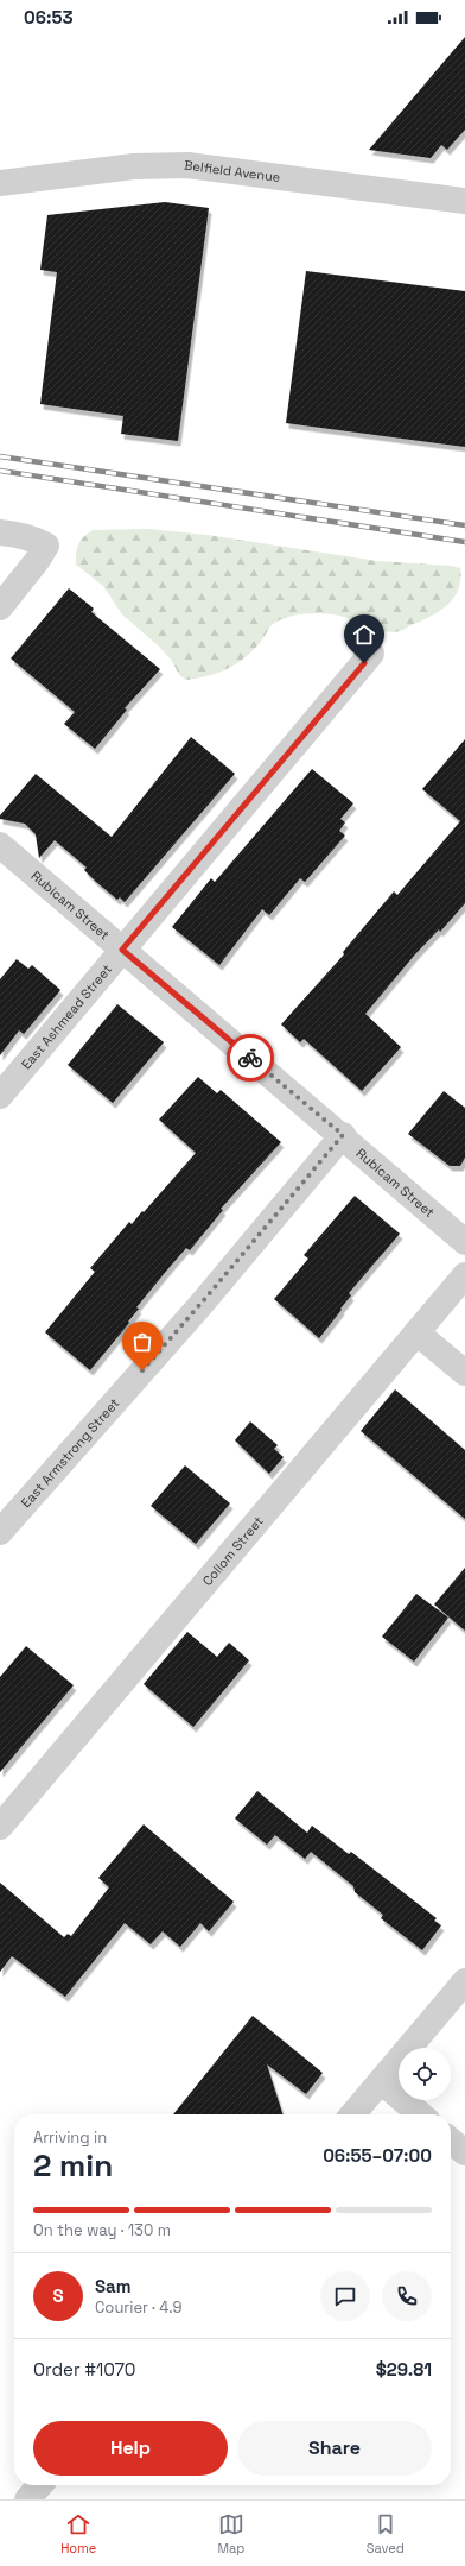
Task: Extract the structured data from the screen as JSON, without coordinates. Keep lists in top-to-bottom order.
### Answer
{
  "streets": {
    "street": [
      "Belfield Avenue",
      "Rubicam Street",
      "East Ashmead Street",
      "East Armstrong Street",
      "Collom Street"
    ]
  },
  "crossings": [
    ["Rubicam Street", "East Ashmead Street"],
    ["Rubicam Street", "East Armstrong Street"]
  ],
  "page": {
    "status": "06:53",
    "heading": ["2 min", "Arriving in", "06:55–07:00"],
    "panel": [
      "Sam",
      "Courier · 4.9",
      "Order #1070",
      "$29.81"
    ],
    "bar": "On the way · 130 m",
    "round": "S",
    "buttons": ["Help", "Share"],
    "tabs": ["Home", "Map", "Saved"]
  }
}
